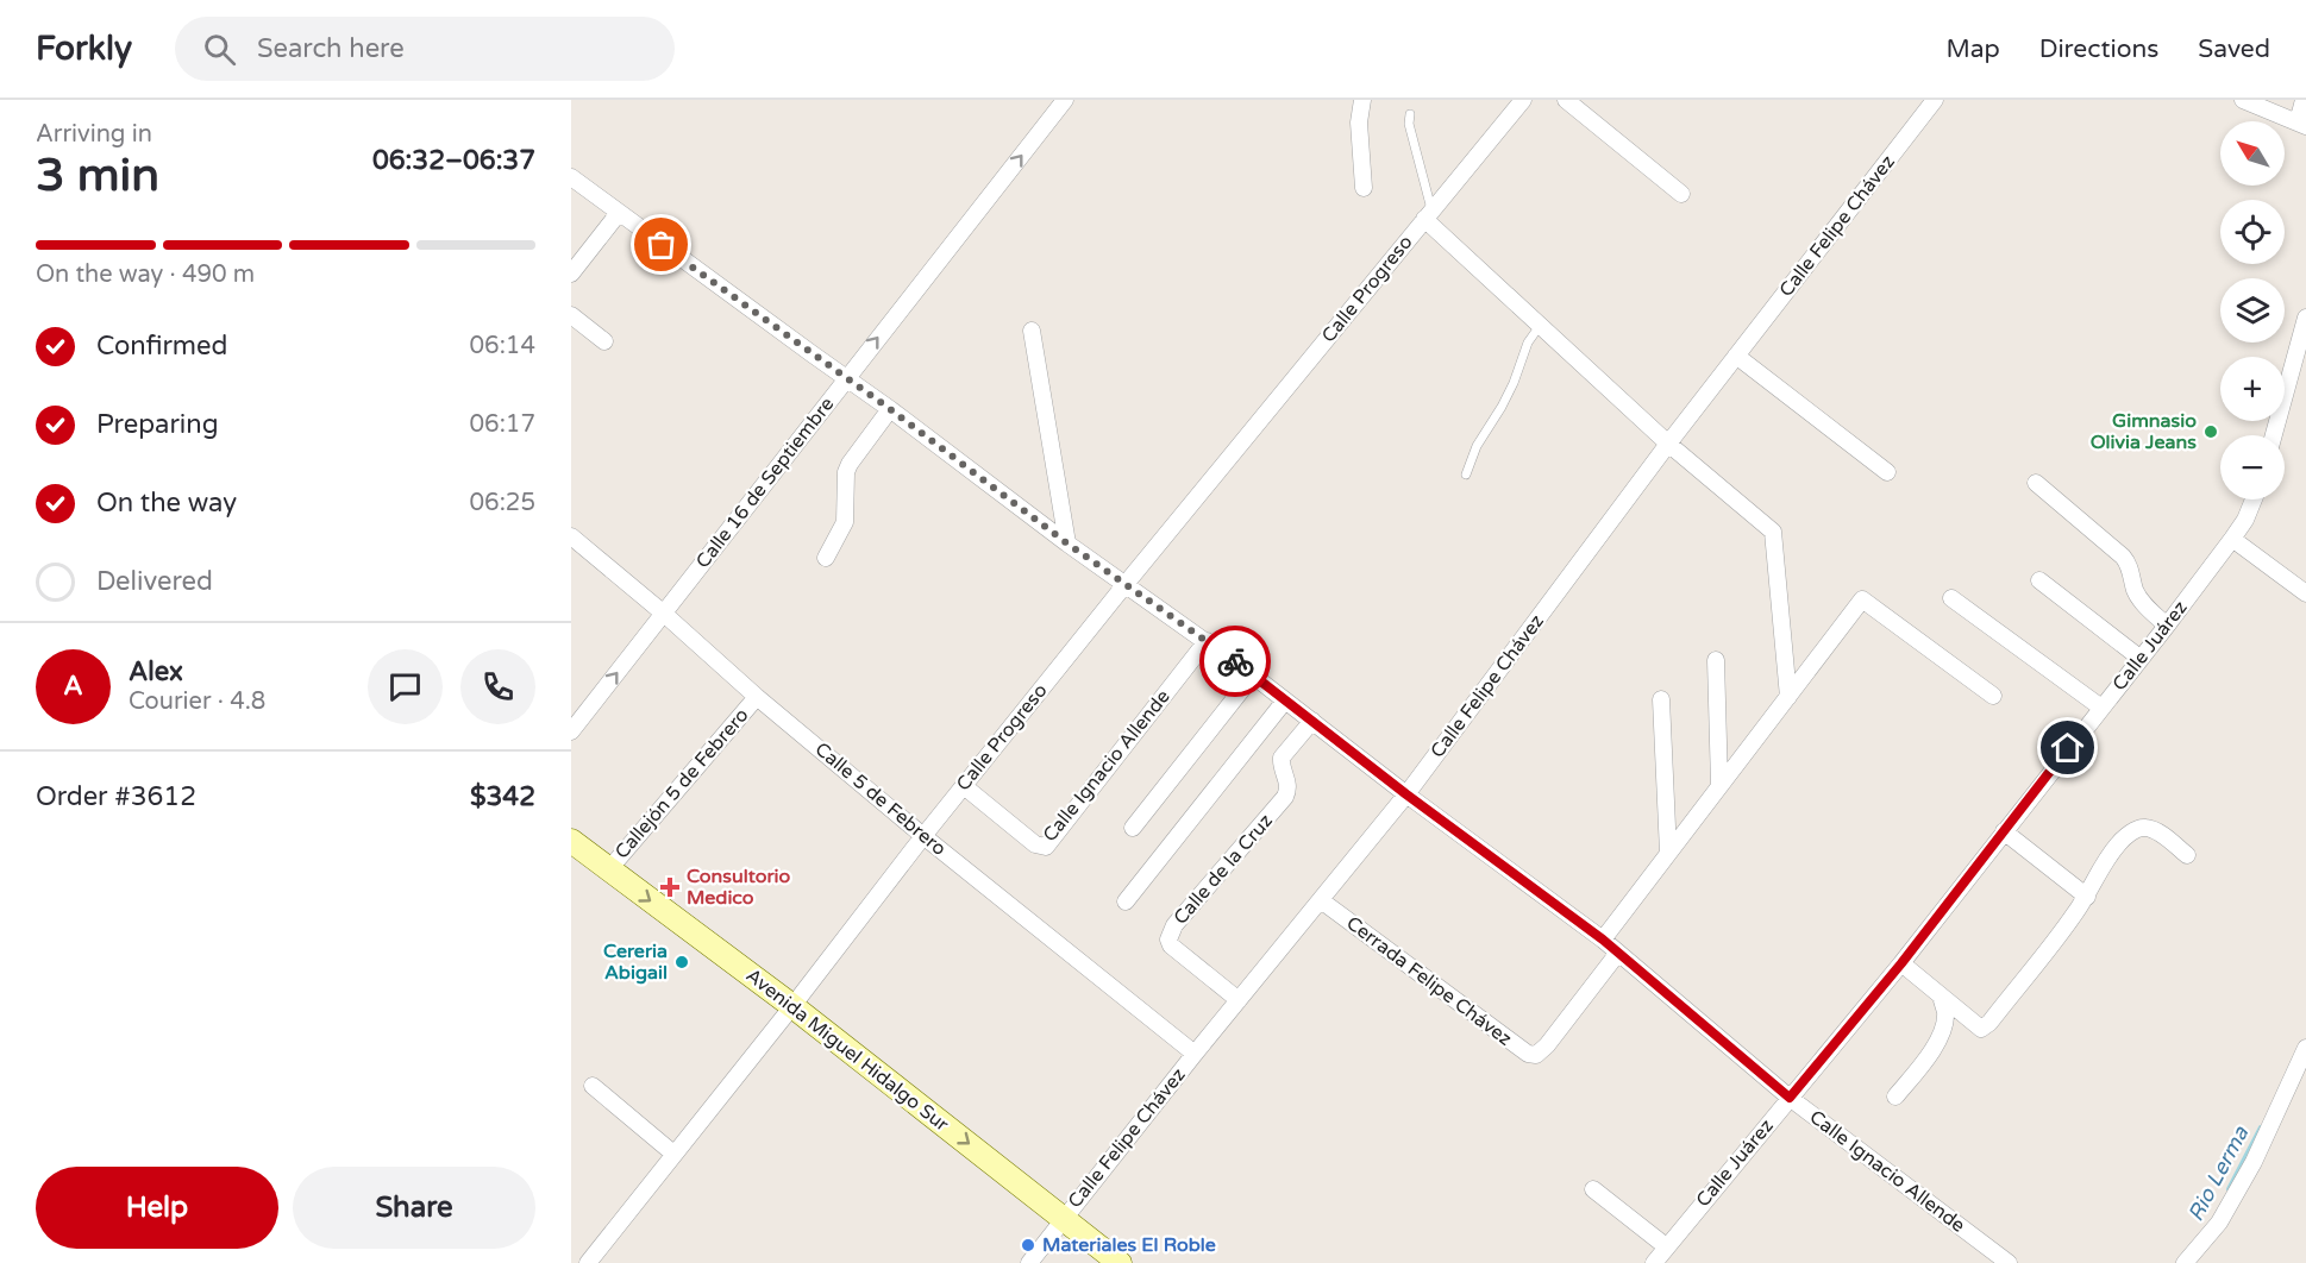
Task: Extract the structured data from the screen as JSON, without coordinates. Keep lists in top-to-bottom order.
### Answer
{
  "streets": {
    "main road": ["Avenida Miguel Hidalgo Sur"],
    "street": [
      "Calle Felipe Chávez",
      "Calle Progreso",
      "Calle 16 de Septiembre",
      "Calle Juárez",
      "Calle Ignacio Allende",
      "Callejón 5 de Febrero",
      "Calle 5 de Febrero",
      "Calle de la Cruz",
      "Cerrada Felipe Chávez"
    ]
  },
  "crossings": [
    ["Calle Felipe Chávez", "Calle Progreso"],
    ["Calle Felipe Chávez", "Calle Ignacio Allende"],
    ["Calle Felipe Chávez", "Calle 5 de Febrero"],
    ["Calle Felipe Chávez", "Calle de la Cruz"],
    ["Calle Felipe Chávez", "Cerrada Felipe Chávez"],
    ["Calle Felipe Chávez", "Avenida Miguel Hidalgo Sur"],
    ["Calle Progreso", "Calle Ignacio Allende"],
    ["Calle Progreso", "Calle 5 de Febrero"],
    ["Calle Progreso", "Avenida Miguel Hidalgo Sur"],
    ["Calle 16 de Septiembre", "Calle Ignacio Allende"],
    ["Calle 16 de Septiembre", "Calle 5 de Febrero"],
    ["Calle Juárez", "Calle Ignacio Allende"],
    ["Calle Ignacio Allende", "Calle de la Cruz"],
    ["Calle Ignacio Allende", "Cerrada Felipe Chávez"],
    ["Callejón 5 de Febrero", "Calle 5 de Febrero"],
    ["Callejón 5 de Febrero", "Avenida Miguel Hidalgo Sur"]
  ],
  "one_way": ["Calle 16 de Septiembre", "Avenida Miguel Hidalgo Sur"],
  "water": ["Rio Lerma"],
  "places": {
    "other": ["Gimnasio Olivia Jeans", "Cereria Abigail", "Materiales El Roble"],
    "health": ["Consultorio Medico"]
  },
  "north": "top left",
  "page": {
    "header": "Forkly",
    "search": "Search here",
    "nav": ["Map", "Directions", "Saved"],
    "heading": ["3 min", "Arriving in", "06:32–06:37"],
    "panel": [
      "Alex",
      "Courier · 4.8",
      "Order #3612",
      "$342"
    ],
    "map_buttons": ["+", "−"],
    "bar": "On the way · 490 m",
    "list": [
      ["Confirmed", "06:14"],
      ["Preparing", "06:17"],
      ["On the way", "06:25"],
      "Delivered"
    ],
    "round": "A",
    "buttons": ["Help", "Share"]
  }
}
